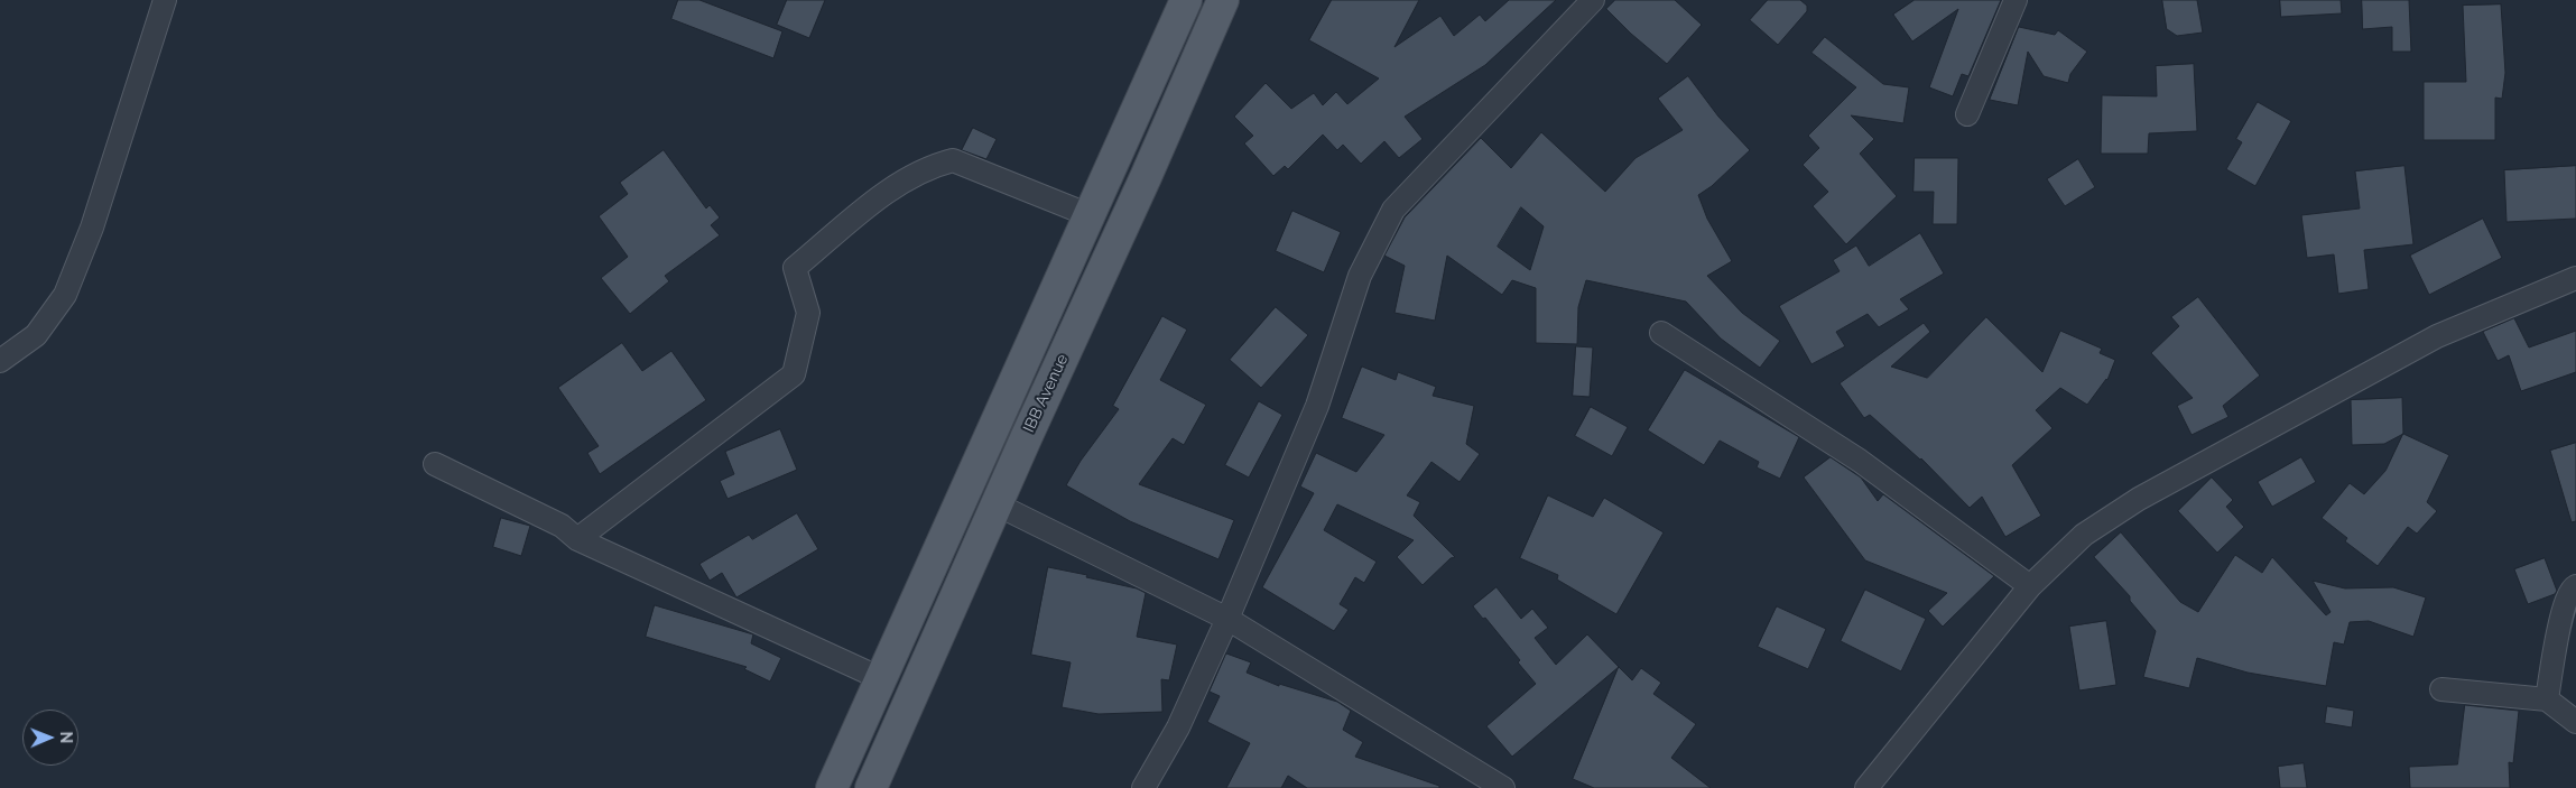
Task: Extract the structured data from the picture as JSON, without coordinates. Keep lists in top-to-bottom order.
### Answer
{
  "streets": {
    "main road": ["IBB Avenue"]
  },
  "north": "right"
}
